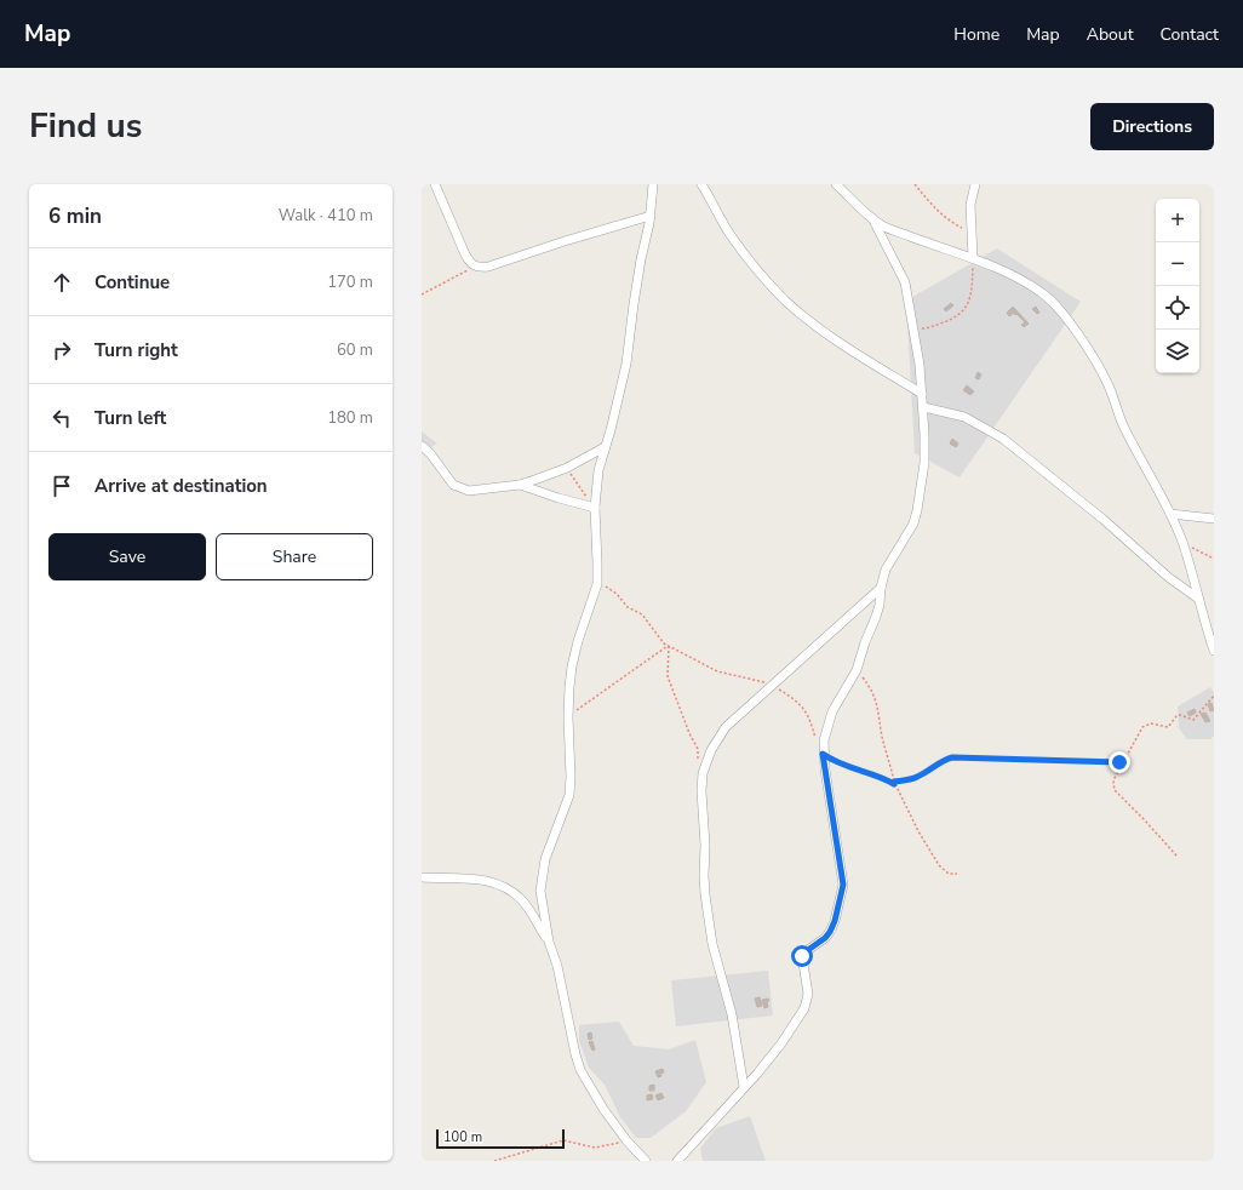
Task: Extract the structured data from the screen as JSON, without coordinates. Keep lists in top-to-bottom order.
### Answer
{
  "scale_bar": "100 m",
  "page": {
    "header": "Map",
    "nav": [
      "Home",
      "Map",
      "About",
      "Contact"
    ],
    "title": "Find us",
    "buttons": [
      "Directions",
      ["Save", "Share"]
    ],
    "heading": ["6 min", "Walk · 410 m"],
    "map_buttons": ["+", "−"],
    "list": [
      ["Continue", "170 m"],
      ["Turn right", "60 m"],
      ["Turn left", "180 m"],
      "Arrive at destination"
    ],
    "scale": "100 m"
  }
}
